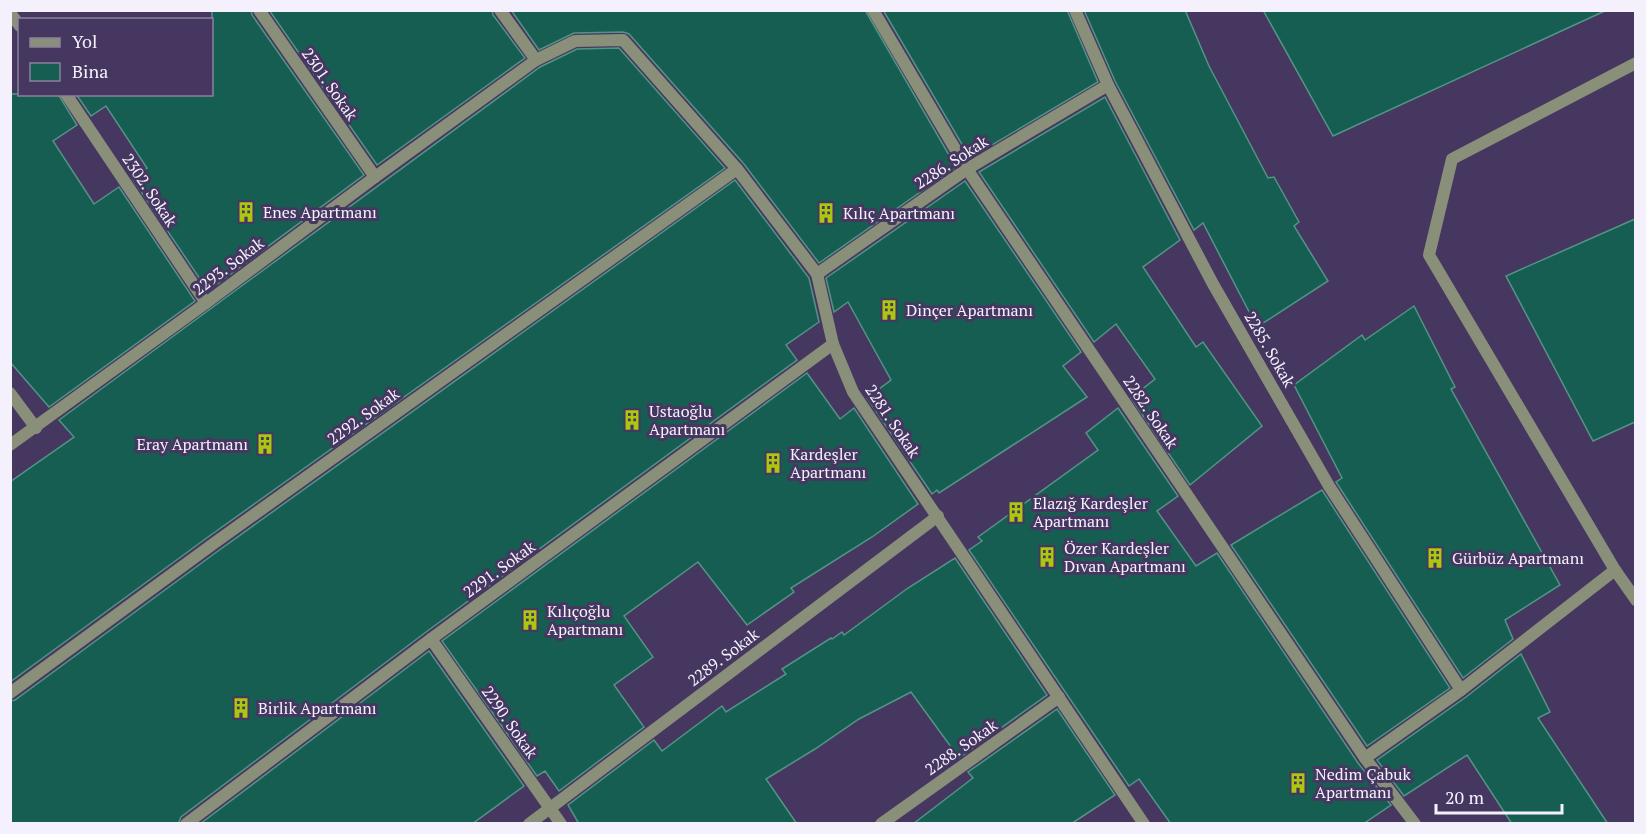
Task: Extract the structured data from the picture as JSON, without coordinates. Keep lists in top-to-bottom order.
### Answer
{
  "streets": {
    "street": [
      "2301. Sokak",
      "2286. Sokak",
      "2302. Sokak",
      "2293. Sokak",
      "2285. Sokak",
      "2282. Sokak",
      "2292. Sokak",
      "2281. Sokak",
      "2291. Sokak",
      "2289. Sokak",
      "2290. Sokak",
      "2288. Sokak"
    ]
  },
  "crossings": [
    ["2301. Sokak", "2293. Sokak"],
    ["2286. Sokak", "2285. Sokak"],
    ["2286. Sokak", "2282. Sokak"],
    ["2286. Sokak", "2281. Sokak"],
    ["2302. Sokak", "2293. Sokak"],
    ["2293. Sokak", "2281. Sokak"],
    ["2292. Sokak", "2281. Sokak"],
    ["2281. Sokak", "2291. Sokak"],
    ["2281. Sokak", "2289. Sokak"],
    ["2281. Sokak", "2288. Sokak"],
    ["2291. Sokak", "2290. Sokak"],
    ["2289. Sokak", "2290. Sokak"]
  ],
  "places": {
    "building": [
      "Enes Apartmanı",
      "Kılıç Apartmanı",
      "Dinçer Apartmanı",
      "Ustaoğlu Apartmanı",
      "Eray Apartmanı",
      "Kardeşler Apartmanı",
      "Elazığ Kardeşler Apartmanı",
      "Özer Kardeşler Dıvan Apartmanı",
      "Gürbüz Apartmanı",
      "Kılıçoğlu Apartmanı",
      "Birlik Apartmanı",
      "Nedim Çabuk Apartmanı"
    ]
  },
  "legend": ["Yol", "Bina"],
  "scale_bar": "20 m"
}
